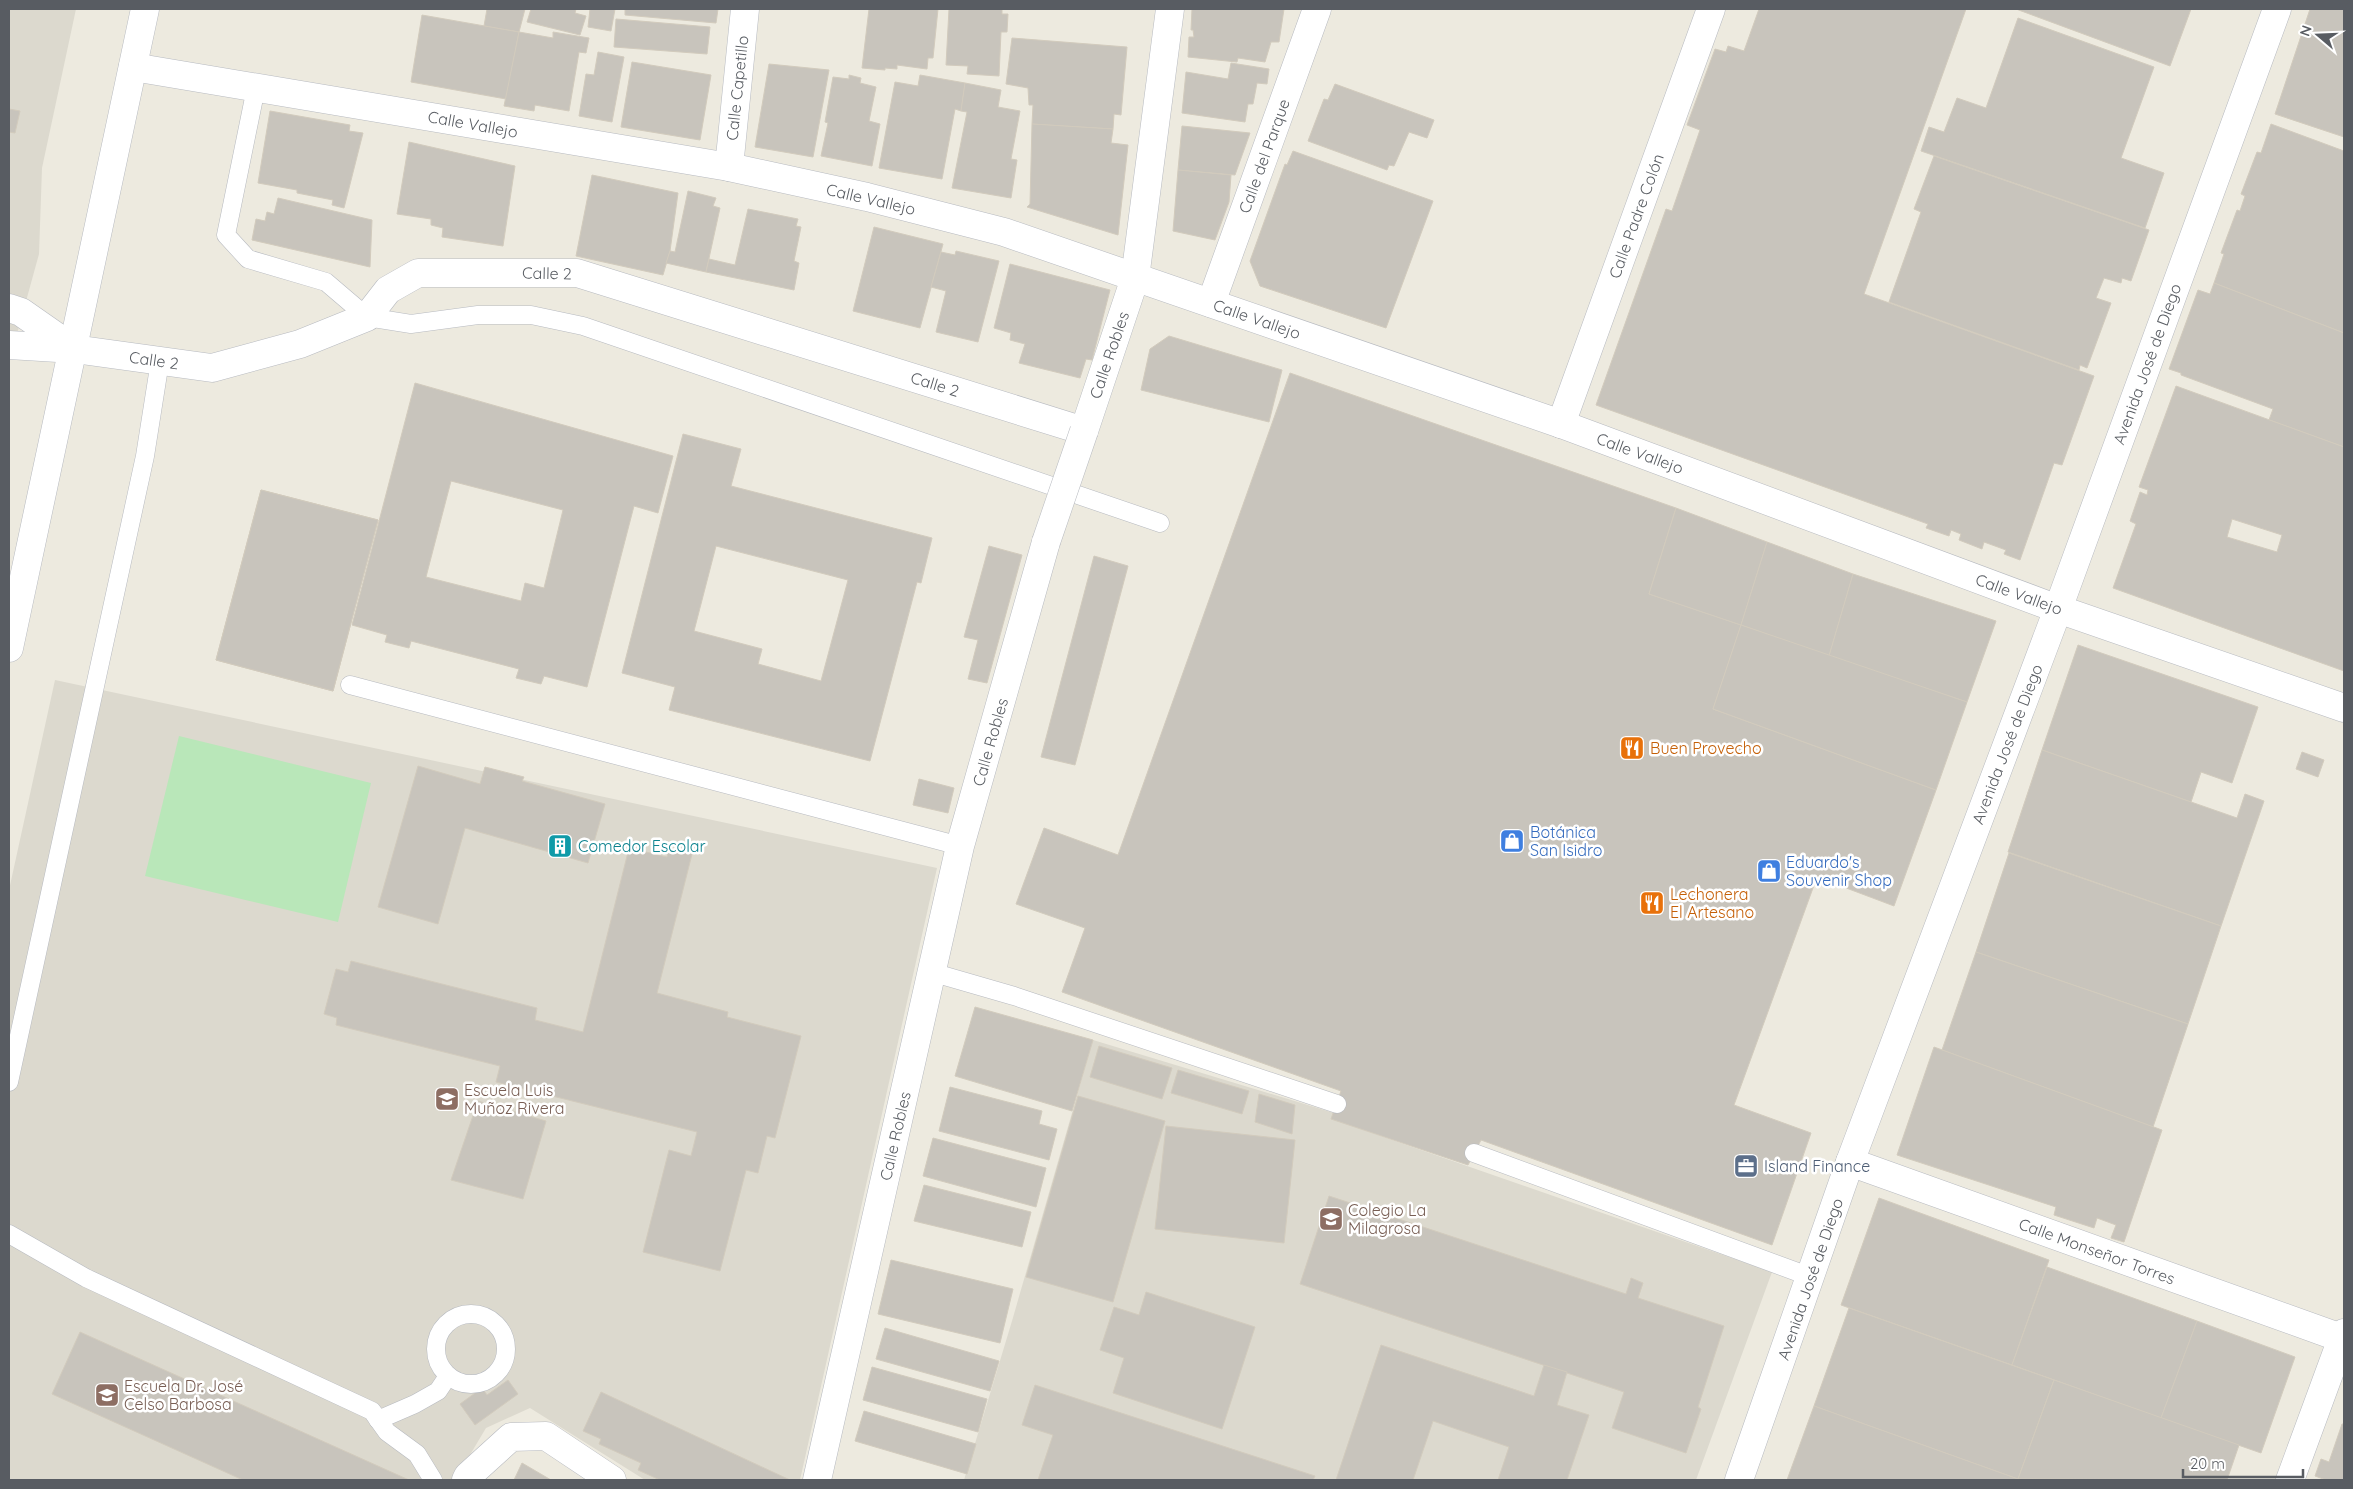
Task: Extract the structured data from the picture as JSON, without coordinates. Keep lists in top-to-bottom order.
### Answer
{
  "streets": {
    "street": [
      "Calle Capetillo",
      "Calle Vallejo",
      "Calle del Parque",
      "Calle Padre Colón",
      "Calle 2",
      "Calle Robles",
      "Avenida José de Diego",
      "Calle Monseñor Torres"
    ]
  },
  "crossings": [
    ["Calle Capetillo", "Calle Vallejo"],
    ["Calle Vallejo", "Calle del Parque"],
    ["Calle Vallejo", "Calle Padre Colón"],
    ["Calle Vallejo", "Calle Robles"],
    ["Calle Vallejo", "Avenida José de Diego"],
    ["Calle 2", "Calle Robles"],
    ["Avenida José de Diego", "Calle Monseñor Torres"]
  ],
  "places": {
    "restaurant": ["Buen Provecho", "Lechonera El Artesano"],
    "shop": ["Botánica San Isidro", "Eduardo's Souvenir Shop"],
    "building": ["Comedor Escolar"],
    "school or university": ["Escuela Luis Muñoz Rivera", "Colegio La Milagrosa", "Escuela Dr. José Celso Barbosa"],
    "office": ["Island Finance"]
  },
  "scale_bar": "20 m",
  "north": "left"
}
